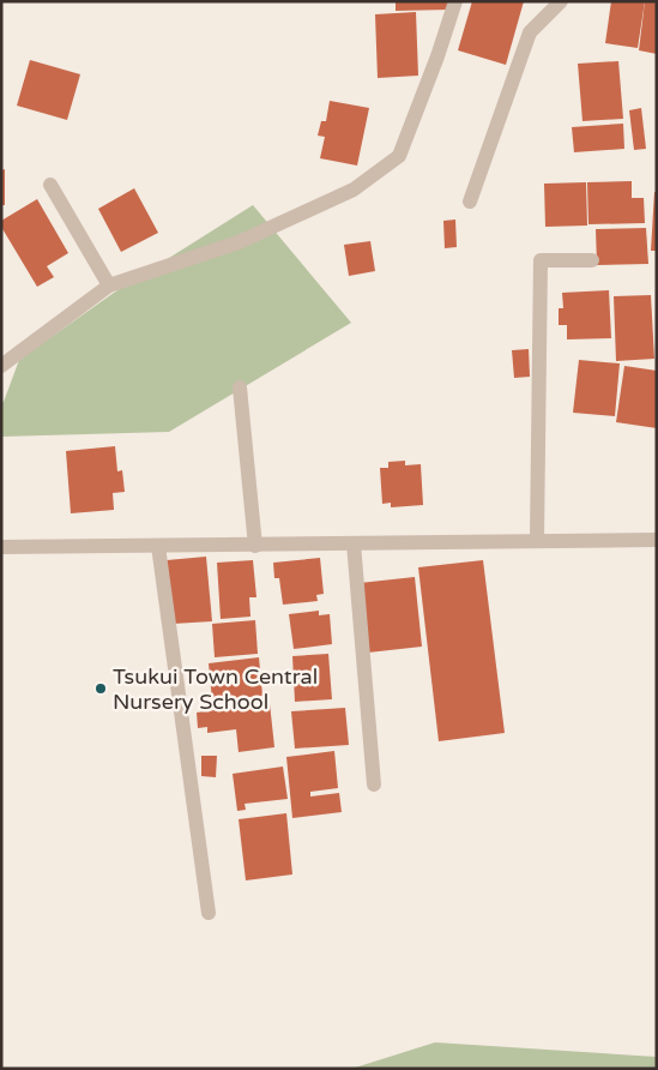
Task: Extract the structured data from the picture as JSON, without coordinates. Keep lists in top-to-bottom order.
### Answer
{
  "places": ["Tsukui Town Central Nursery School"]
}
